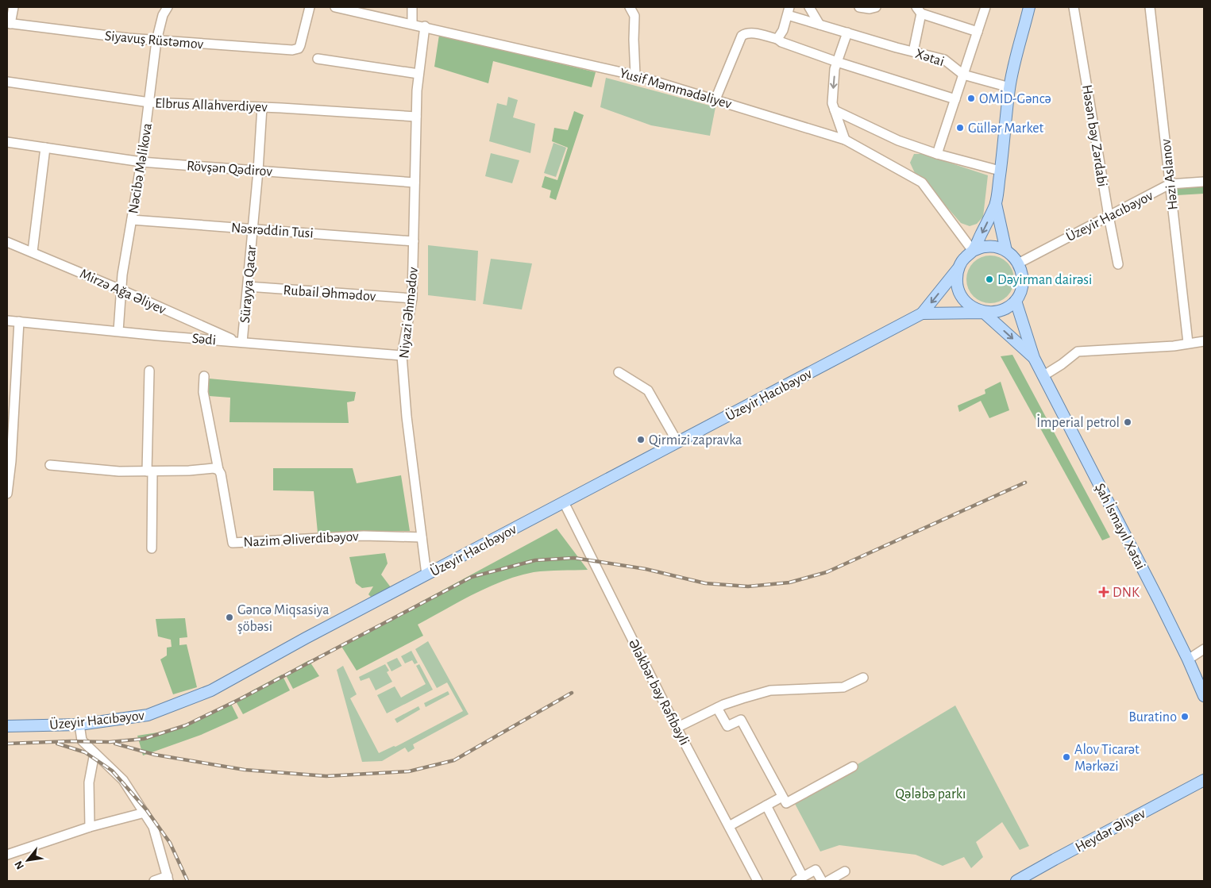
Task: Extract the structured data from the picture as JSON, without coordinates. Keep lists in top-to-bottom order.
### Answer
{
  "streets": {
    "main road": ["Üzeyir Hacıbəyov", "Şah İsmayıl Xətai", "Heydər Əliyev"],
    "street": [
      "Siyavuş Rüstəmov",
      "Xətai",
      "Yusif Məmmədəliyev",
      "Elbrus Allahverdiyev",
      "Həsən bəy Zərdabi",
      "Nəcibə Məlikova",
      "Rövşən Qədirov",
      "Həzi Aslanov",
      "Nəsrəddin Tusi",
      "Sürayya Qacar",
      "Mirzə Ağa Əliyev",
      "Rubail Əhmədov",
      "Niyazi Əhmədov",
      "Sədi",
      "Nazim Əliverdibəyov",
      "Ələkbər bəy Rəfibəyli"
    ]
  },
  "crossings": [
    ["Siyavuş Rüstəmov", "Nəcibə Məlikova"],
    ["Yusif Məmmədəliyev", "Üzeyir Hacıbəyov"],
    ["Yusif Məmmədəliyev", "Niyazi Əhmədov"],
    ["Yusif Məmmədəliyev", "Şah İsmayıl Xətai"],
    ["Elbrus Allahverdiyev", "Nəcibə Məlikova"],
    ["Elbrus Allahverdiyev", "Sürayya Qacar"],
    ["Elbrus Allahverdiyev", "Niyazi Əhmədov"],
    ["Həsən bəy Zərdabi", "Üzeyir Hacıbəyov"],
    ["Nəcibə Məlikova", "Rövşən Qədirov"],
    ["Nəcibə Məlikova", "Nəsrəddin Tusi"],
    ["Nəcibə Məlikova", "Mirzə Ağa Əliyev"],
    ["Nəcibə Məlikova", "Sədi"],
    ["Rövşən Qədirov", "Sürayya Qacar"],
    ["Rövşən Qədirov", "Niyazi Əhmədov"],
    ["Həzi Aslanov", "Üzeyir Hacıbəyov"],
    ["Üzeyir Hacıbəyov", "Niyazi Əhmədov"],
    ["Üzeyir Hacıbəyov", "Şah İsmayıl Xətai"],
    ["Üzeyir Hacıbəyov", "Ələkbər bəy Rəfibəyli"],
    ["Nəsrəddin Tusi", "Sürayya Qacar"],
    ["Nəsrəddin Tusi", "Niyazi Əhmədov"],
    ["Sürayya Qacar", "Mirzə Ağa Əliyev"],
    ["Sürayya Qacar", "Rubail Əhmədov"],
    ["Sürayya Qacar", "Sədi"],
    ["Mirzə Ağa Əliyev", "Sədi"],
    ["Rubail Əhmədov", "Niyazi Əhmədov"],
    ["Niyazi Əhmədov", "Sədi"],
    ["Niyazi Əhmədov", "Nazim Əliverdibəyov"]
  ],
  "parks": ["Qələbə parkı"],
  "places": {
    "other": [
      "OMİD-Gəncə",
      "Güllər Market",
      "Dəyirman dairəsi",
      "İmperial petrol",
      "Qirmizi zapravka",
      "Gəncə Miqsasiya şöbəsi",
      "Buratino",
      "Alov Ticarət Mərkəzi"
    ],
    "health": ["DNK"]
  },
  "north": "bottom left"
}
